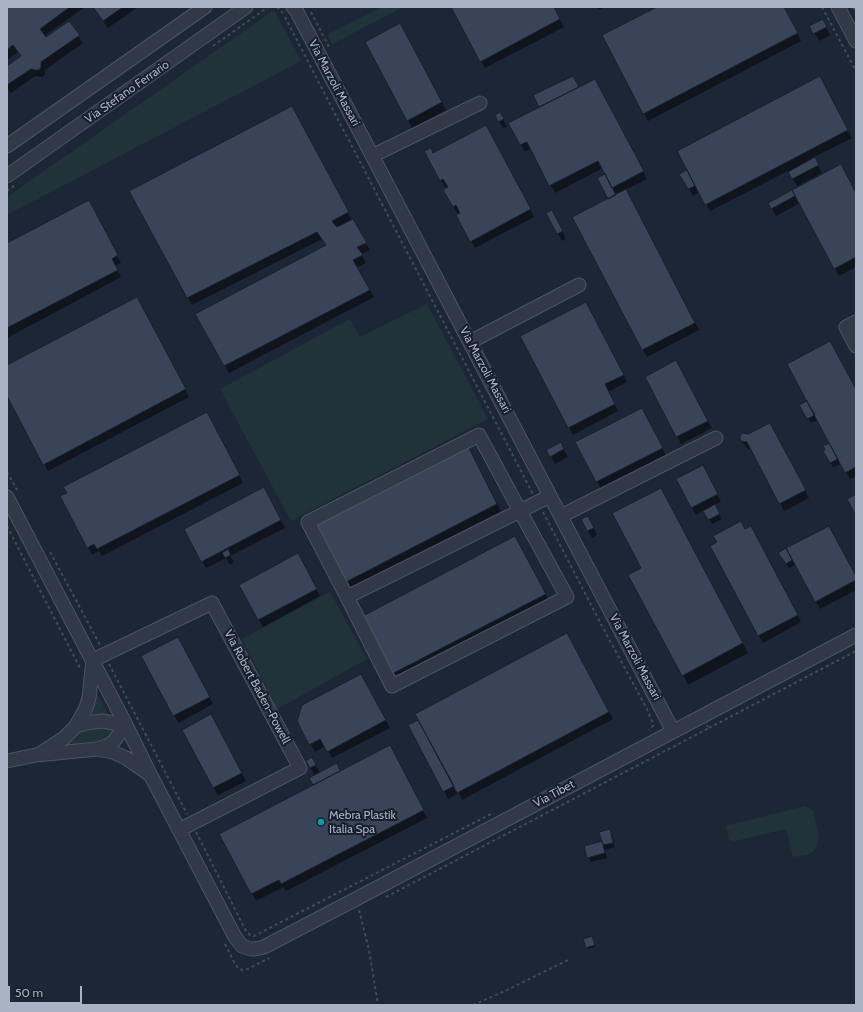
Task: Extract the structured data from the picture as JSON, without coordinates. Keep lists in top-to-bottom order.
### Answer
{
  "streets": {
    "street": [
      "Via Marzoli Massari",
      "Via Stefano Ferrario",
      "Via Robert Baden-Powell",
      "Via Tibet"
    ]
  },
  "crossings": [
    ["Via Marzoli Massari", "Via Tibet"],
    ["Via Robert Baden-Powell", "Via Tibet"]
  ],
  "places": ["Mebra Plastik Italia Spa"],
  "scale_bar": "50 m"
}
